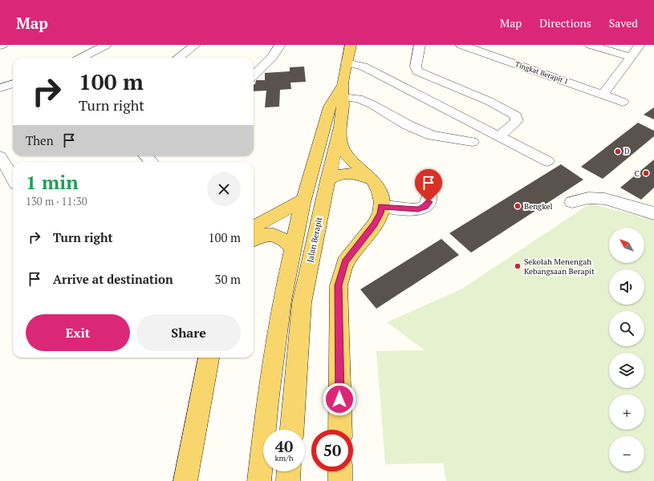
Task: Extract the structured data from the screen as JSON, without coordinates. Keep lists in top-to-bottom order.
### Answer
{
  "streets": {
    "main road": ["Jalan Berapit"],
    "street": ["Tingkat Berapit 1"]
  },
  "places": [
    "D",
    "C",
    "Bengkel",
    "Sekolah Menengah Kebangsaan Berapit"
  ],
  "north": "top left",
  "page": {
    "header": "Map",
    "nav": ["Map", "Directions", "Saved"],
    "turn": ["100 m", "Turn right"],
    "then": "Then",
    "heading": ["1 min", "130 m · 11:30"],
    "list": [
      {
        "name": "Turn right",
        "value": "100 m"
      },
      {
        "name": "Arrive at destination",
        "value": "30 m"
      }
    ],
    "map_buttons": ["+", "−"],
    "buttons": ["Exit", "Share"],
    "speed": "40 km/h",
    "limit": "50"
  }
}
